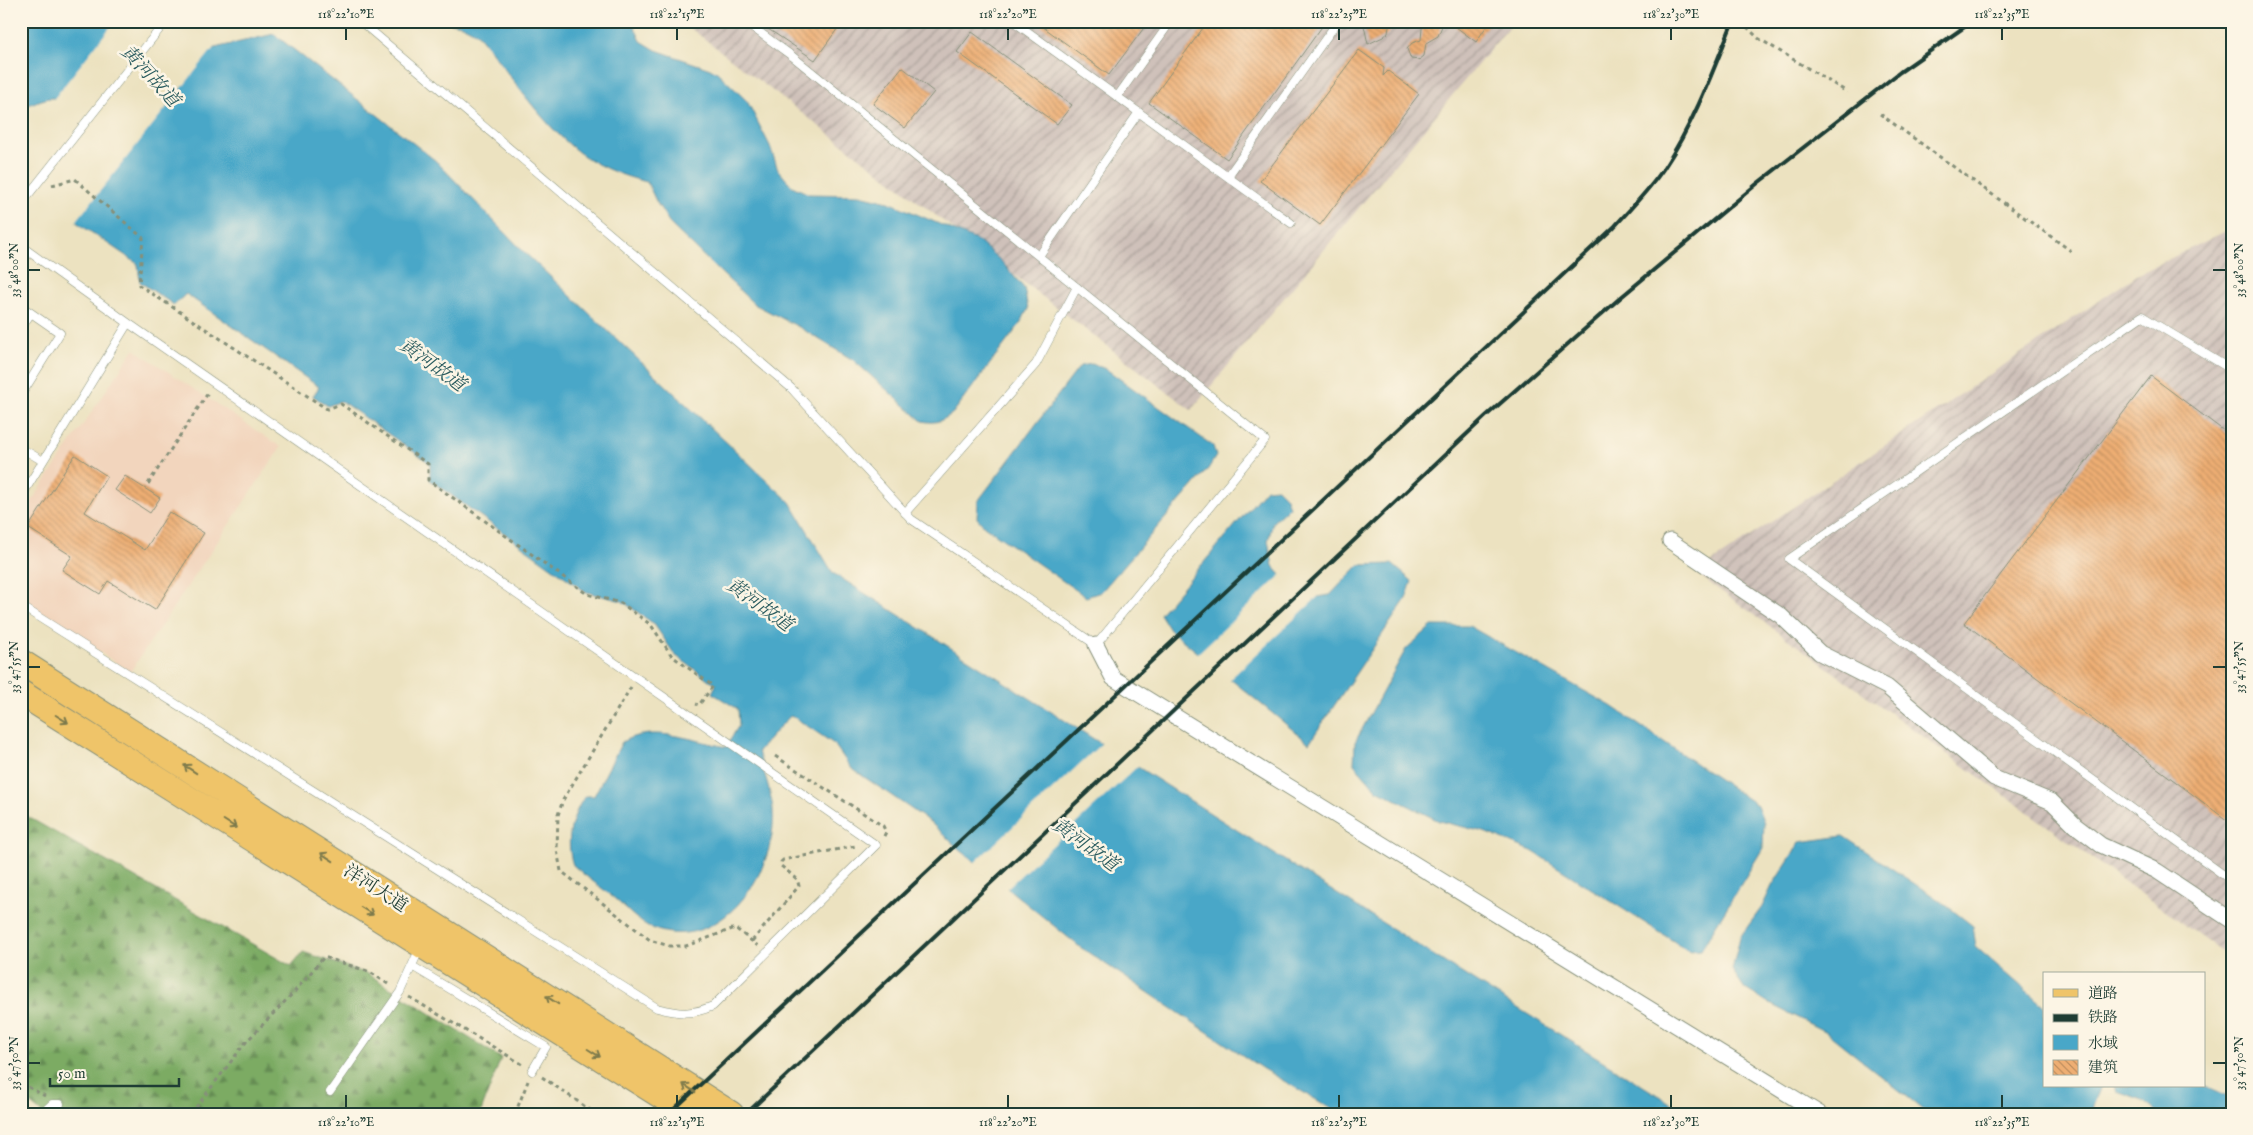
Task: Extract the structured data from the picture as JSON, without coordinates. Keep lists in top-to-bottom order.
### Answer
{
  "streets": {
    "main road": ["洋河大道"]
  },
  "water": ["黄河故道"],
  "legend": [
    "道路",
    "铁路",
    "水域",
    "建筑"
  ],
  "scale_bar": "50 m",
  "coordinates": [
    "118°22'10\"E",
    "118°22'15\"E",
    "118°22'20\"E",
    "118°22'25\"E",
    "118°22'30\"E",
    "118°22'35\"E",
    "33°48'00\"N",
    "33°47'55\"N",
    "33°47'50\"N"
  ]
}
